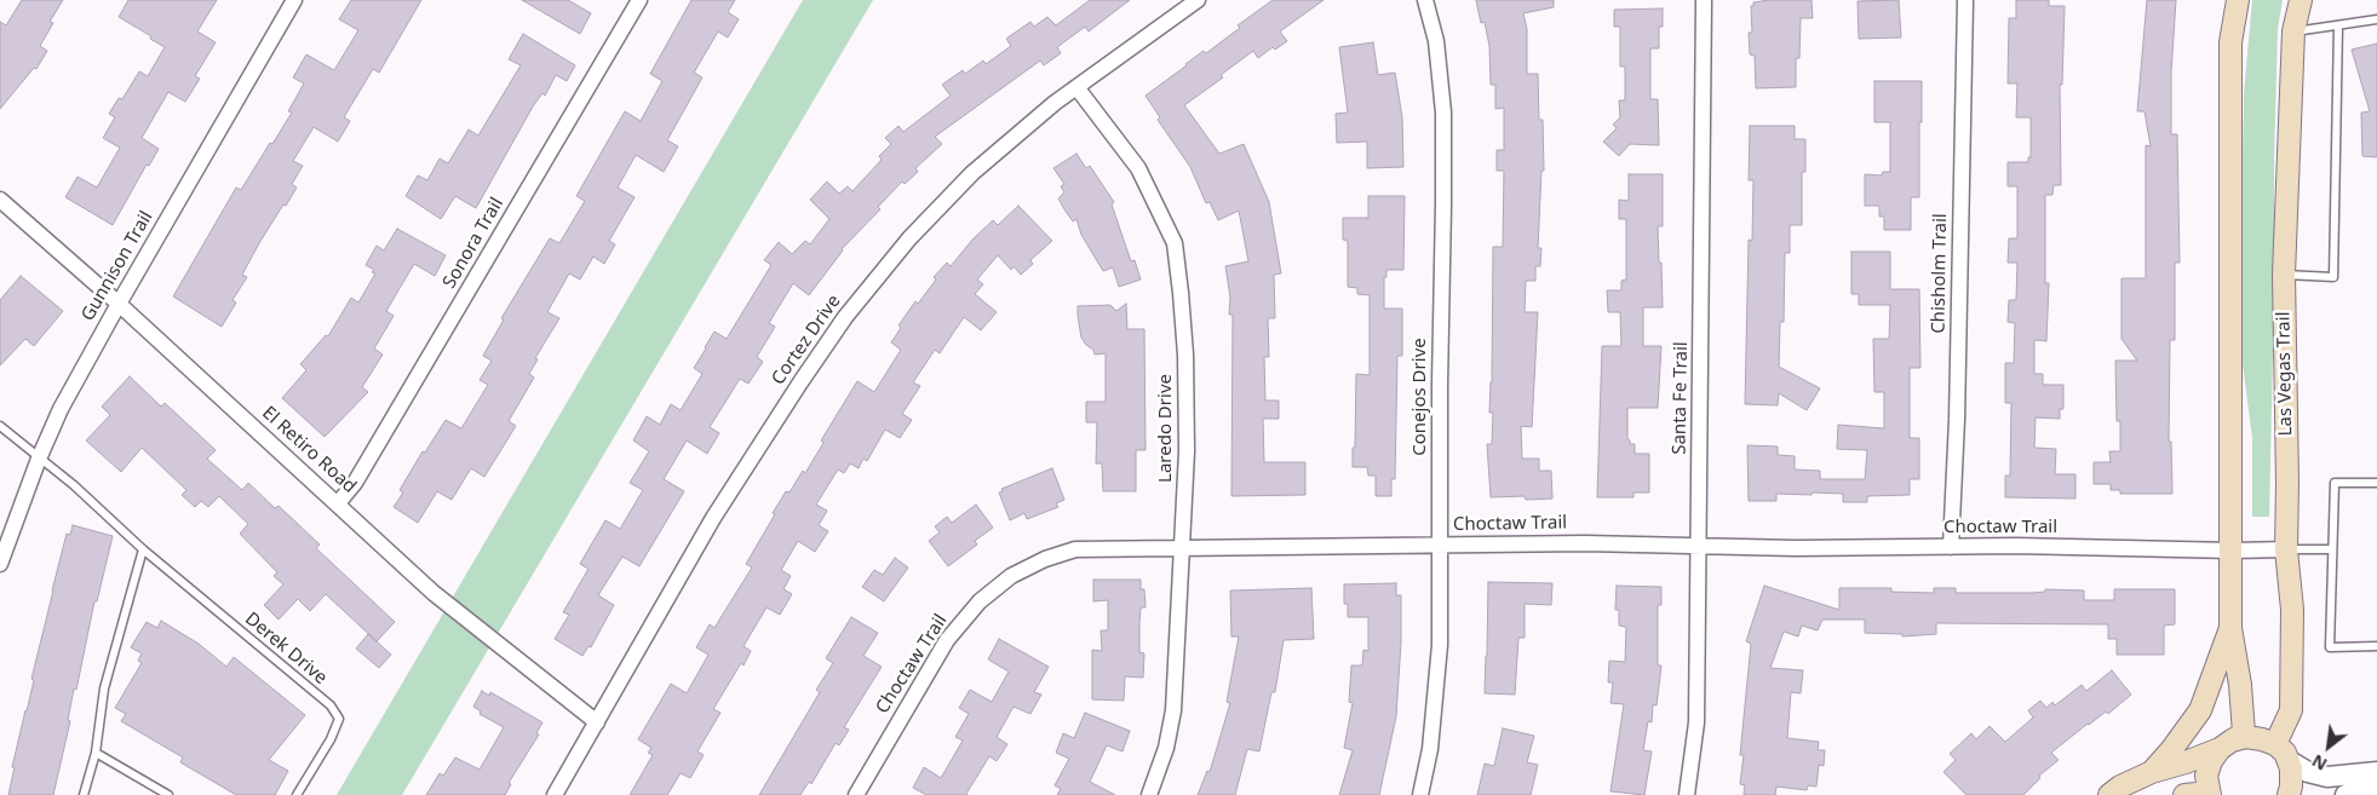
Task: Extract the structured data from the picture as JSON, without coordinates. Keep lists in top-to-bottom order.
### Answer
{
  "streets": {
    "main road": ["Las Vegas Trail"],
    "street": [
      "Sonora Trail",
      "Gunnison Trail",
      "Chisholm Trail",
      "Cortez Drive",
      "Conejos Drive",
      "Santa Fe Trail",
      "Laredo Drive",
      "El Retiro Road",
      "Choctaw Trail"
    ],
    "lane": ["Derek Drive"]
  },
  "crossings": [
    ["Sonora Trail", "El Retiro Road"],
    ["Gunnison Trail", "El Retiro Road"],
    ["Gunnison Trail", "Derek Drive"],
    ["Chisholm Trail", "Choctaw Trail"],
    ["Cortez Drive", "Laredo Drive"],
    ["Cortez Drive", "El Retiro Road"],
    ["Las Vegas Trail", "Choctaw Trail"],
    ["Conejos Drive", "Choctaw Trail"],
    ["Santa Fe Trail", "Choctaw Trail"],
    ["Laredo Drive", "Choctaw Trail"]
  ],
  "north": "bottom left"
}
